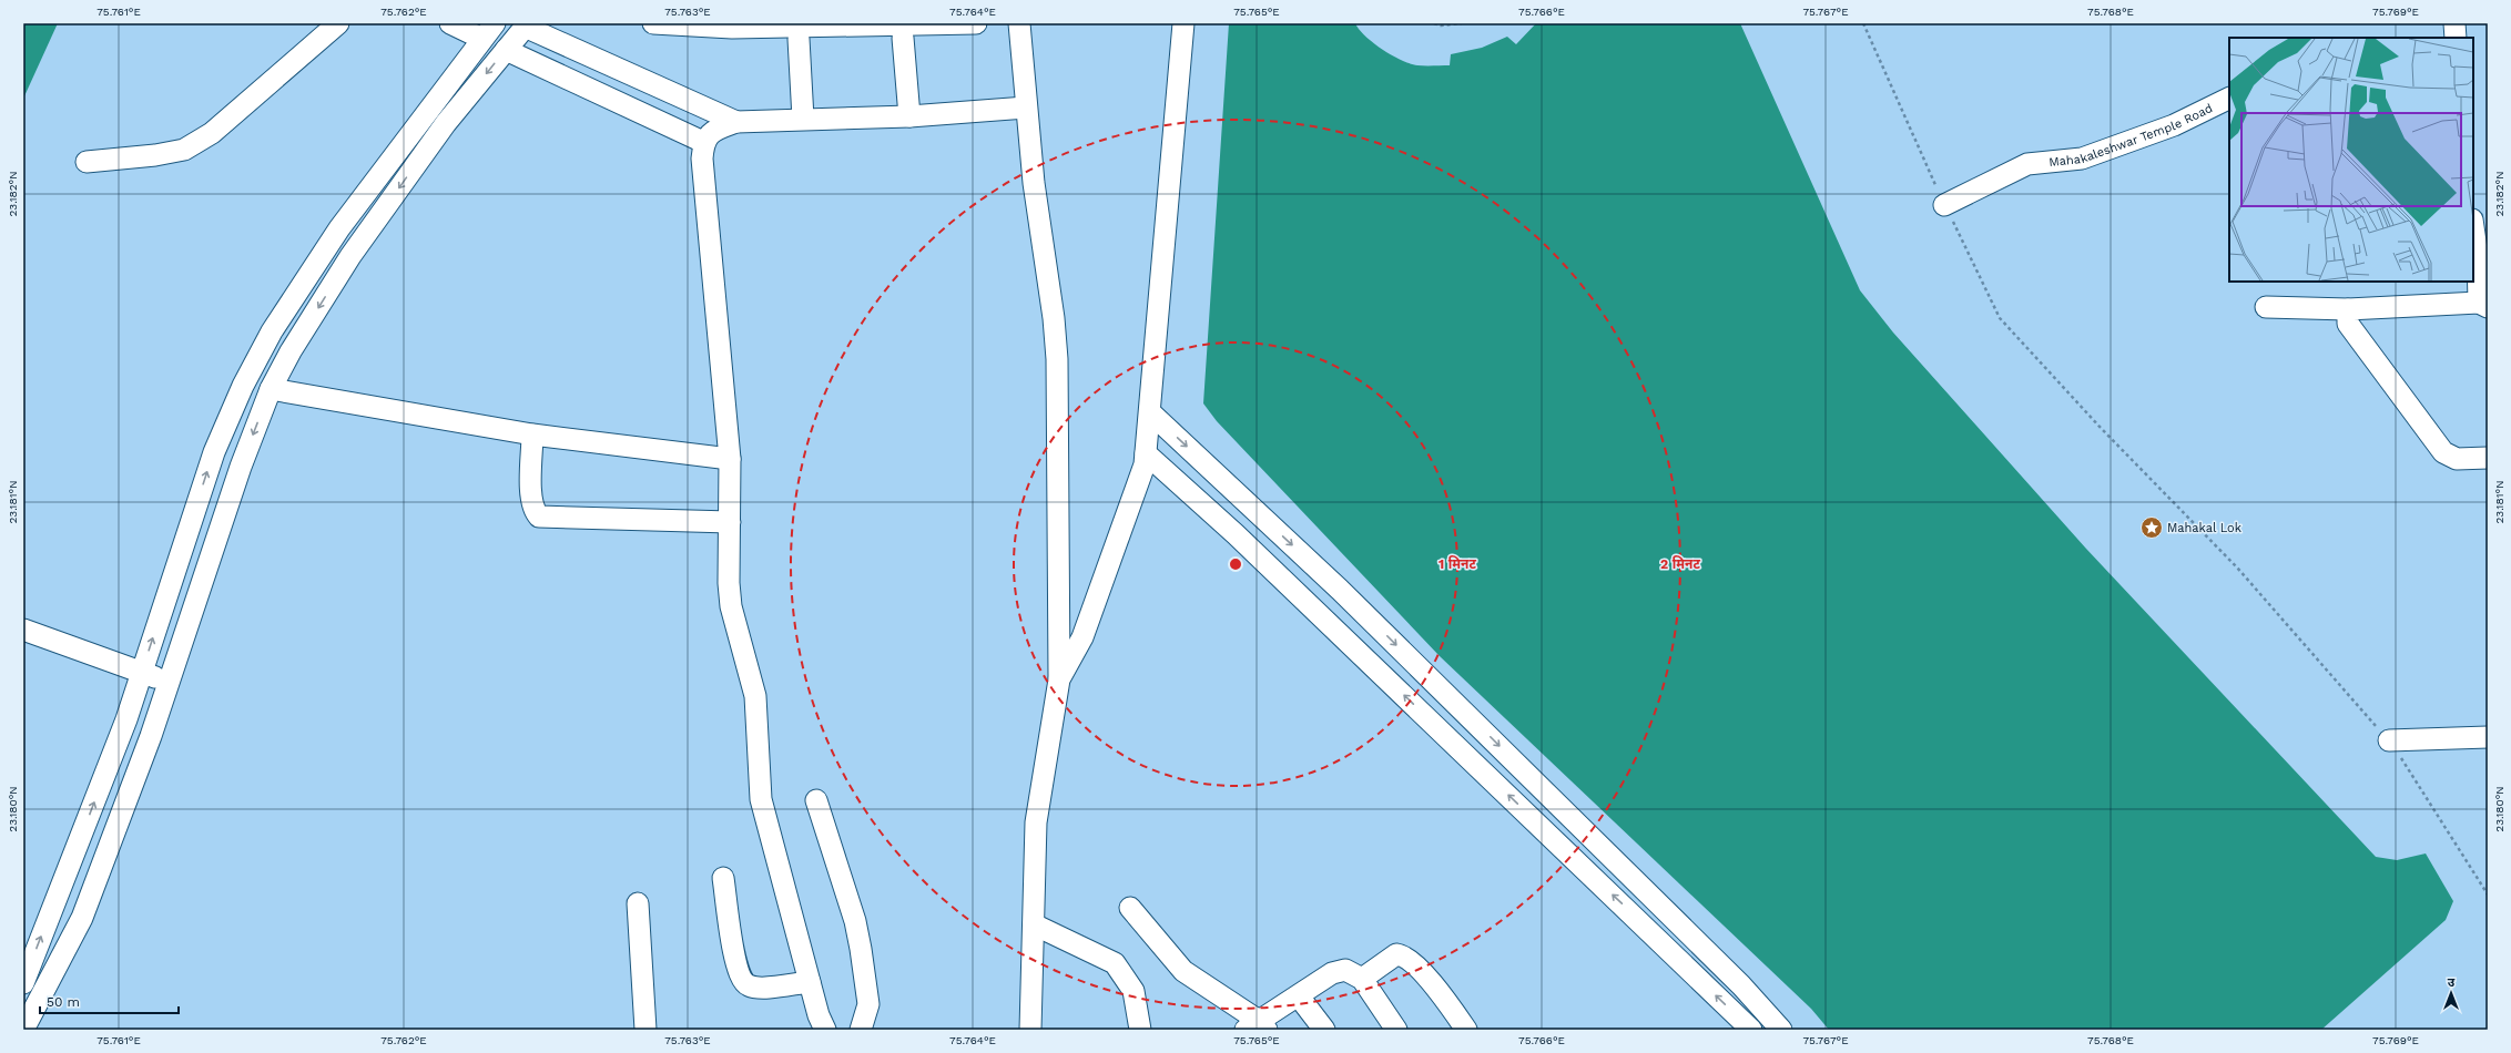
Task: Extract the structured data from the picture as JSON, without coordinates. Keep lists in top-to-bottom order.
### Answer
{
  "streets": {
    "street": ["Mahakaleshwar Temple Road"]
  },
  "places": {
    "place": ["Mahakal Lok"]
  },
  "scale_bar": "50 m",
  "north": "top",
  "coordinates": [
    "75.761°E",
    "75.762°E",
    "75.763°E",
    "75.764°E",
    "75.765°E",
    "75.766°E",
    "75.767°E",
    "75.768°E",
    "75.769°E",
    "23.182°N",
    "23.181°N",
    "23.180°N"
  ],
  "rings": ["1 मिनट", "2 मिनट"]
}
